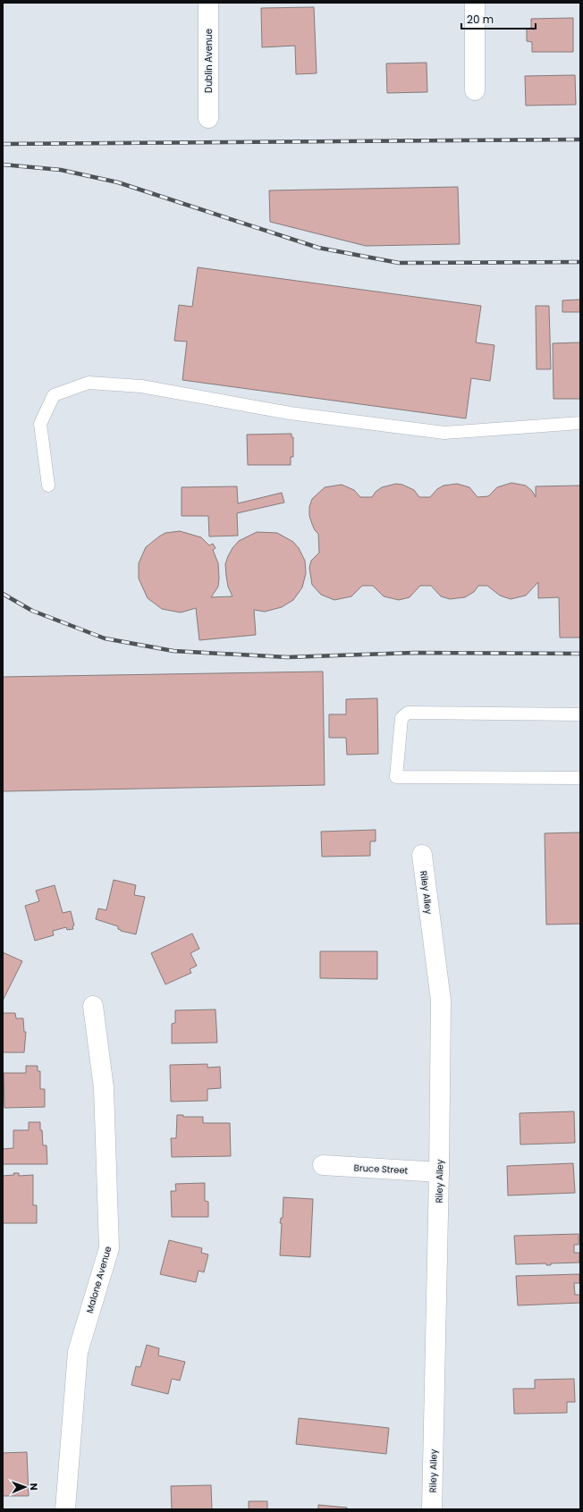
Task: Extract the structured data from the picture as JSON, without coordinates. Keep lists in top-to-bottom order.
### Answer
{
  "streets": {
    "street": [
      "Dublin Avenue",
      "Riley Alley",
      "Bruce Street",
      "Malone Avenue"
    ]
  },
  "crossings": [
    ["Riley Alley", "Bruce Street"]
  ],
  "scale_bar": "20 m",
  "north": "right"
}
